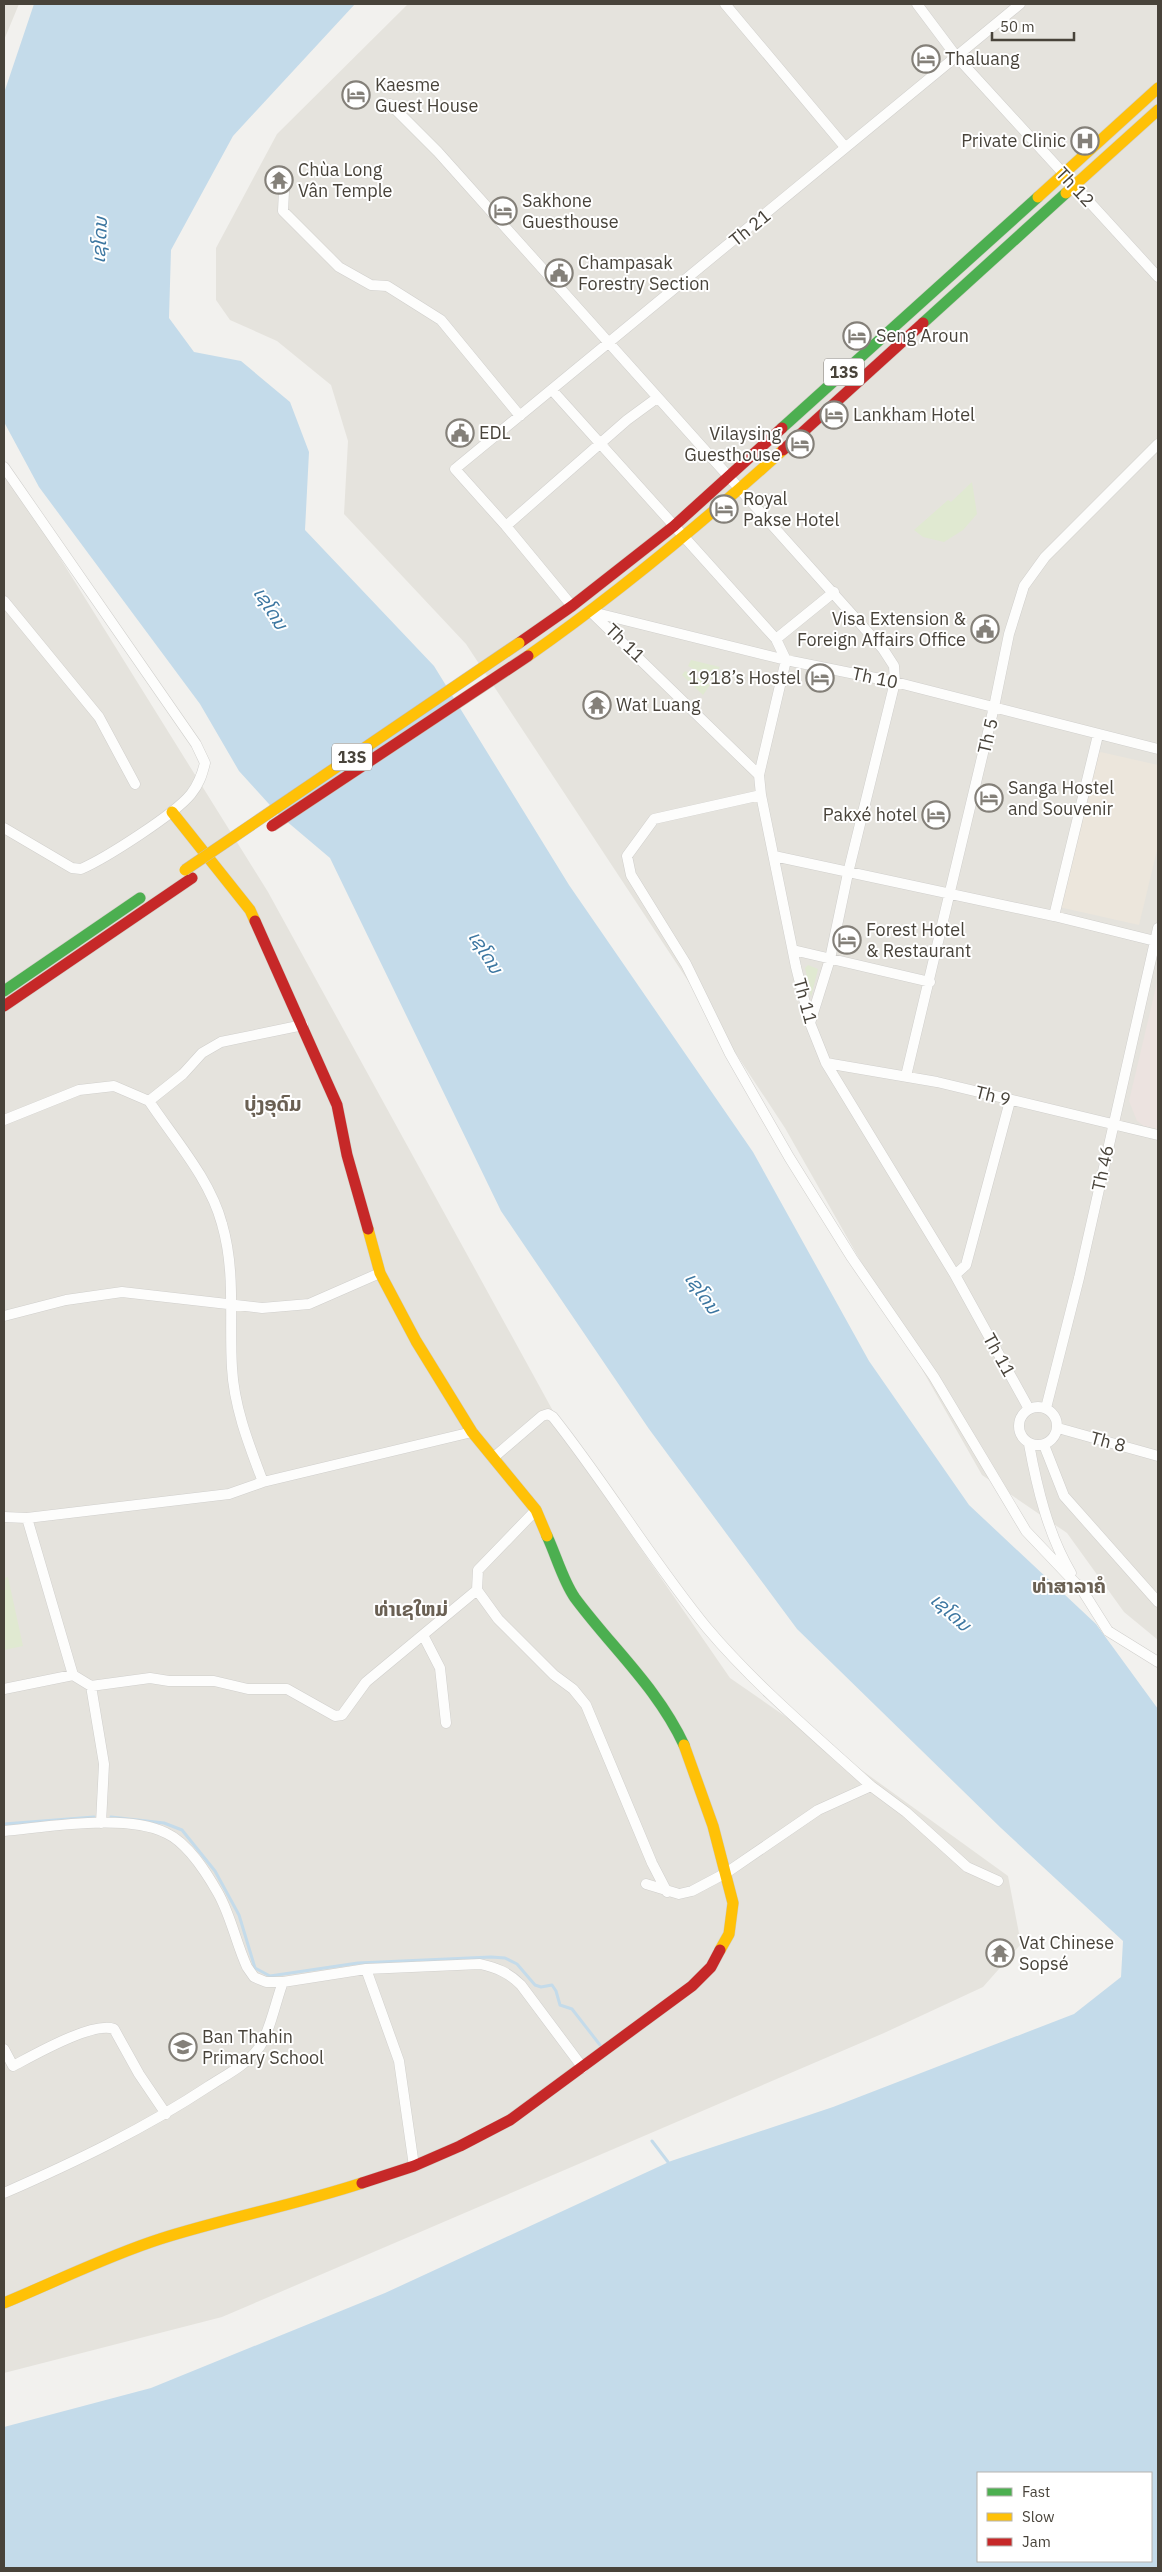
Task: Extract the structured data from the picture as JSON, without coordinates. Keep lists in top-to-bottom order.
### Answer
{
  "streets": {
    "main road": ["13S"],
    "street": [
      "Th 12",
      "Th 21",
      "Th 11",
      "Th 10",
      "Th 5",
      "Th 9",
      "Th 46",
      "Th 8"
    ]
  },
  "crossings": [
    ["Th 12", "Th 21"],
    ["Th 12", "13S"],
    ["13S", "Th 11"],
    ["13S", "Th 10"],
    ["Th 11", "Th 10"],
    ["Th 11", "Th 9"],
    ["Th 11", "Th 46"],
    ["Th 11", "Th 8"],
    ["Th 10", "Th 5"],
    ["Th 5", "Th 9"],
    ["Th 9", "Th 46"],
    ["Th 46", "Th 8"]
  ],
  "districts": ["ບຸ່ງອຸດົມ", "ທ່າສາລາຄໍ", "ທ່າເຊໃຫມ່"],
  "water": ["ເຊໂດນ"],
  "places": {
    "hotel": [
      "Thaluang",
      "Kaesme Guest House",
      "Sakhone Guesthouse",
      "Seng Aroun",
      "Lankham Hotel",
      "Vilaysing Guesthouse",
      "Royal Pakse Hotel",
      "1918’s Hostel",
      "Sanga Hostel and Souvenir",
      "Pakxé hotel",
      "Forest Hotel & Restaurant"
    ],
    "hospital": ["Private Clinic"],
    "temple": ["Chùa Long Vân Temple", "Wat Luang", "Vat Chinese Sopsé"],
    "public building": ["Champasak Forestry Section", "EDL", "Visa Extension & Foreign Affairs Office"],
    "school or university": ["Ban Thahin Primary School"]
  },
  "legend": ["Fast", "Slow", "Jam"],
  "scale_bar": "50 m"
}
